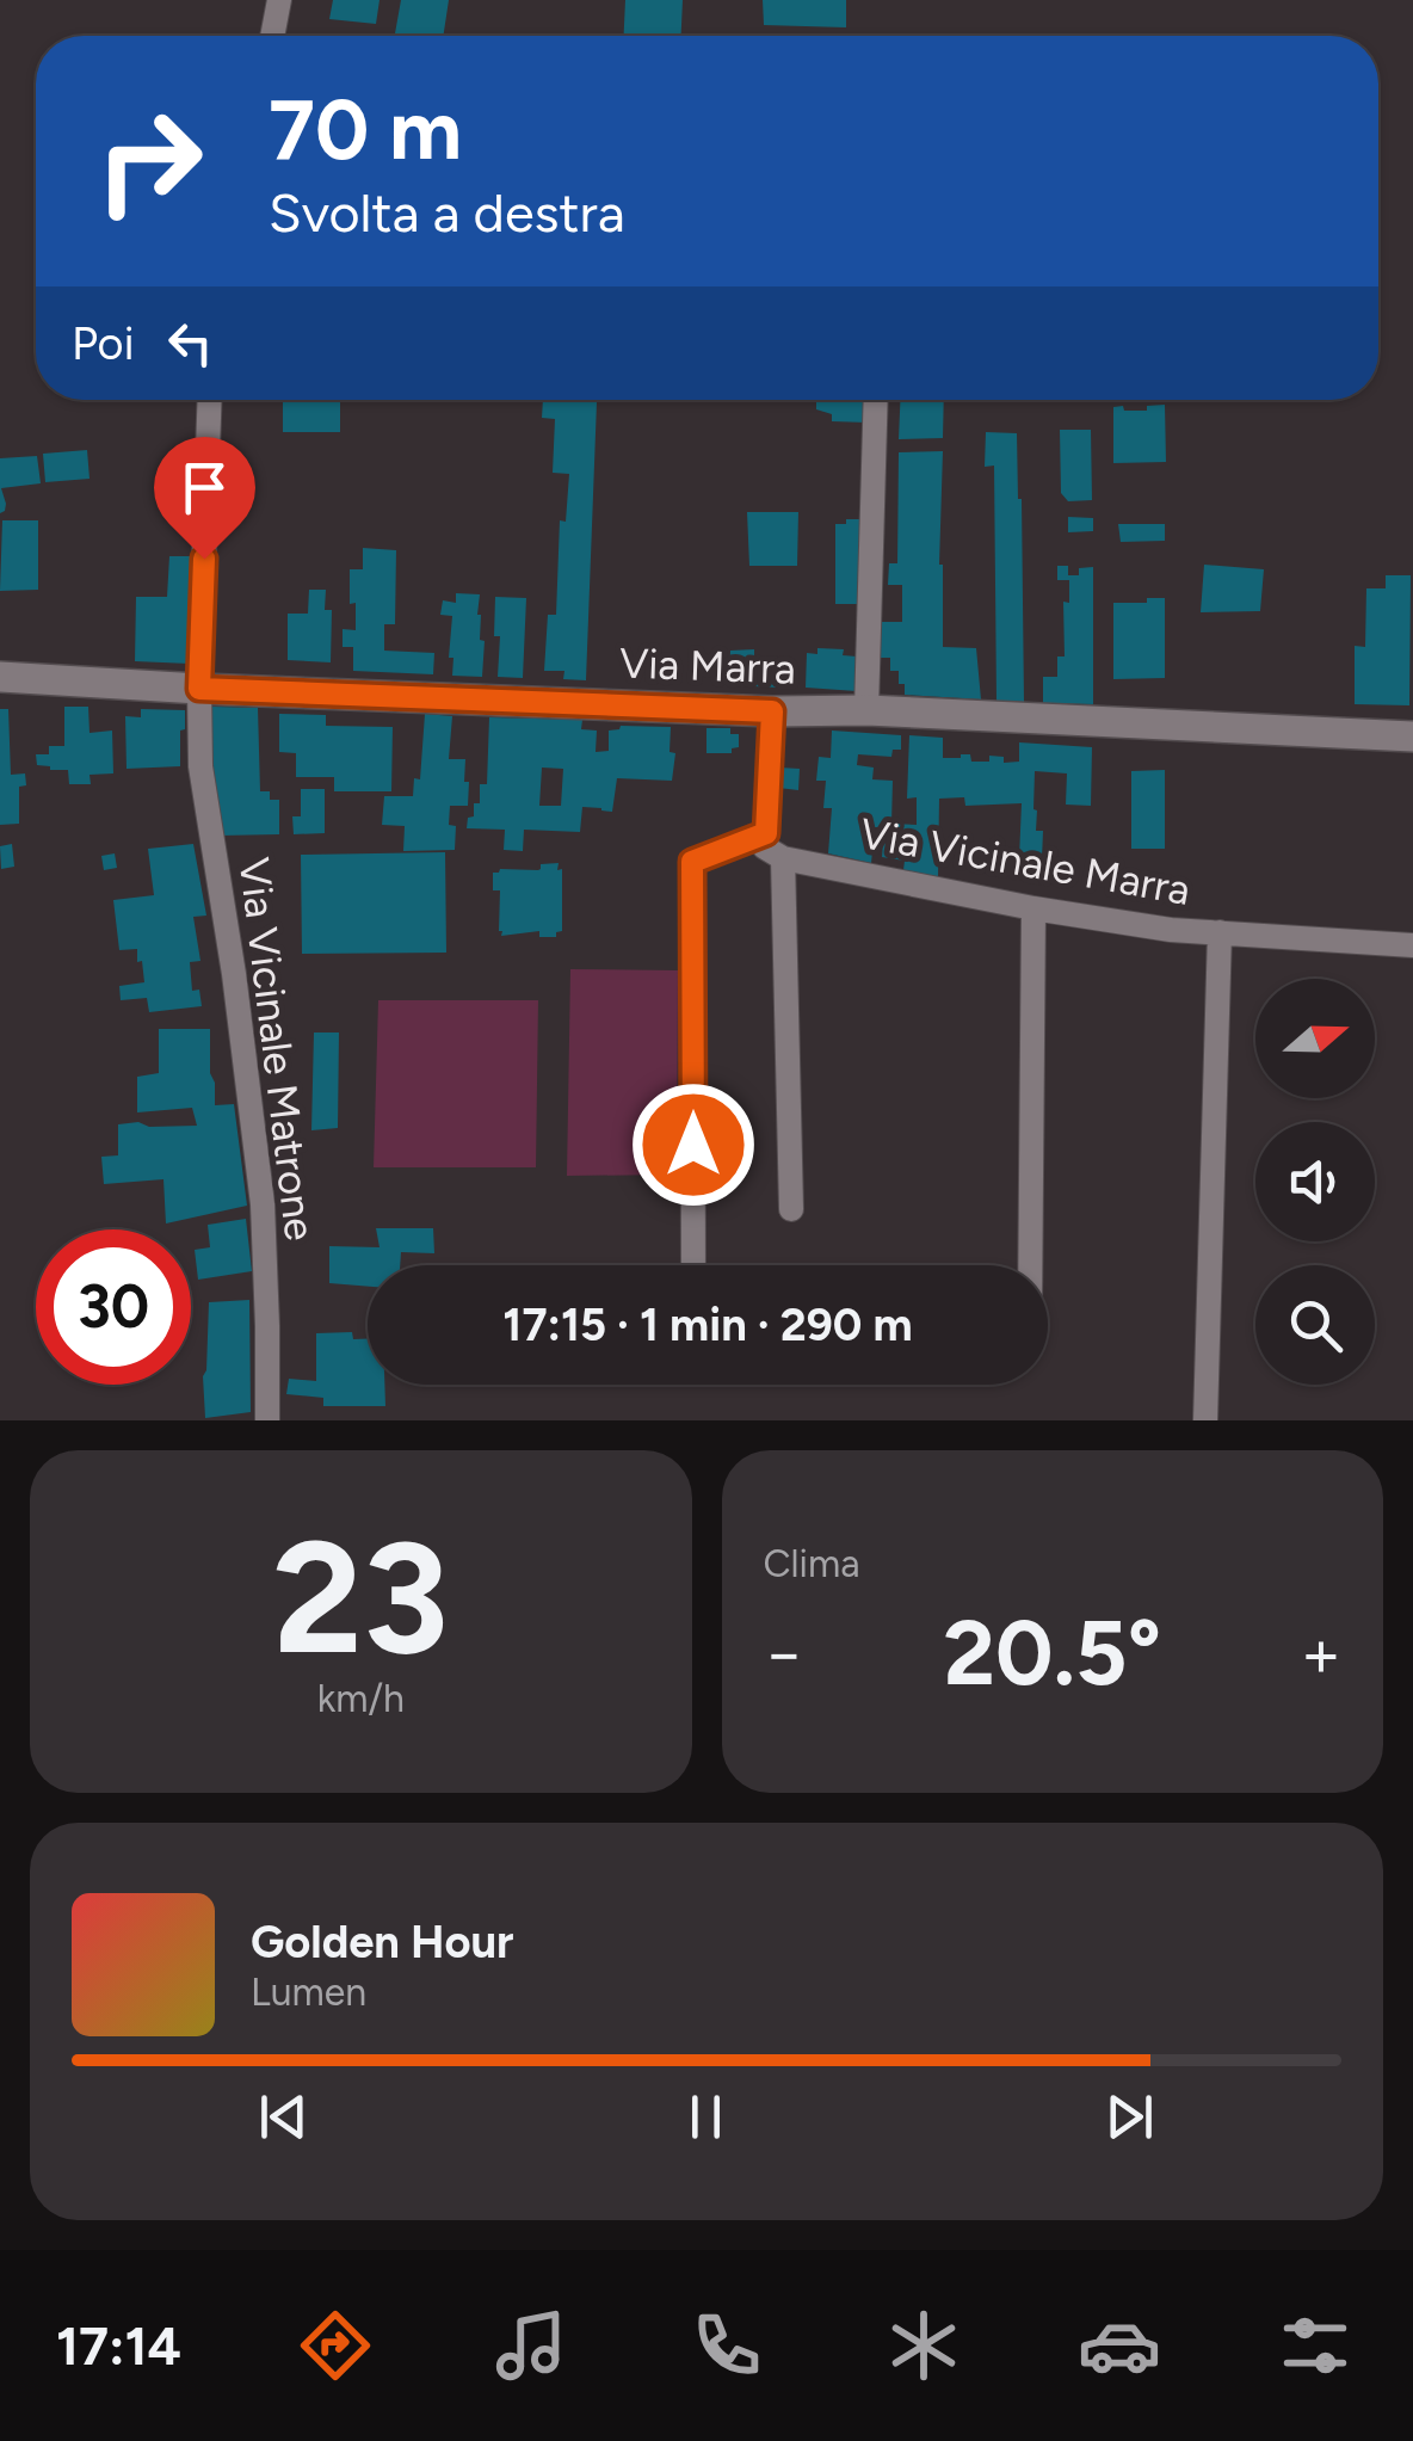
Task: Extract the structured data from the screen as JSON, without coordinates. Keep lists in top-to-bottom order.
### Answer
{
  "streets": {
    "main road": ["Via Marra"],
    "street": ["Via Vicinale Marra", "Via Vicinale Matrone"]
  },
  "crossings": [
    ["Via Marra", "Via Vicinale Matrone"]
  ],
  "north": "right",
  "page": {
    "turn": ["70 m", "Svolta a destra"],
    "then": "Poi",
    "limit": "30",
    "trip": "17:15 · 1 min · 290 m",
    "tile": [
      ["23", "km/h"],
      "Clima"
    ],
    "heat": ["−", "20.5°", "+"],
    "song": ["Golden Hour", "Lumen"],
    "tabs": "17:14"
  }
}
